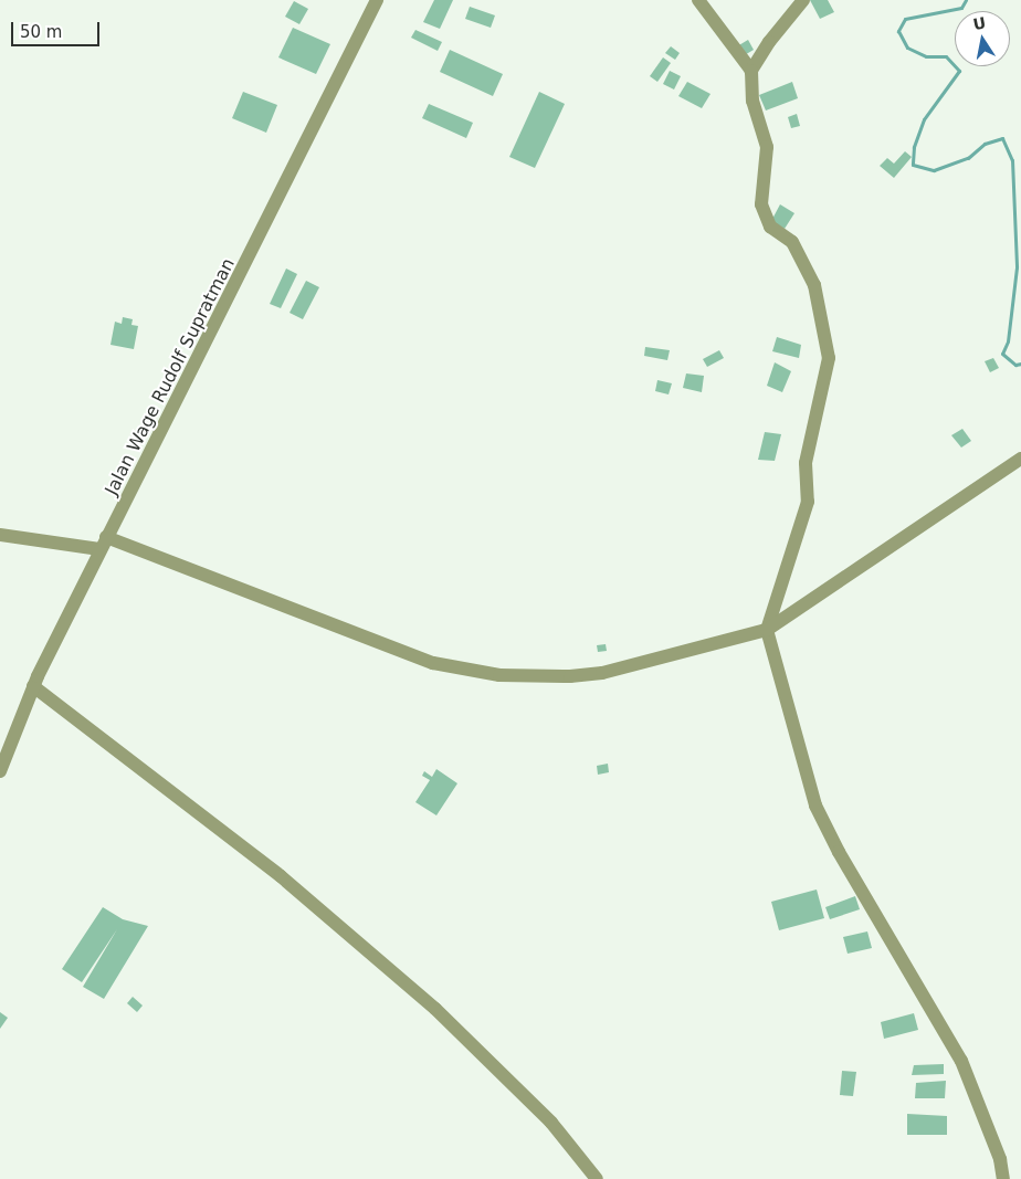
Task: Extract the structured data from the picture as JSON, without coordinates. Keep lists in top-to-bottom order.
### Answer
{
  "streets": {
    "street": ["Jalan Wage Rudolf Supratman"]
  },
  "scale_bar": "50 m",
  "north": "top"
}
